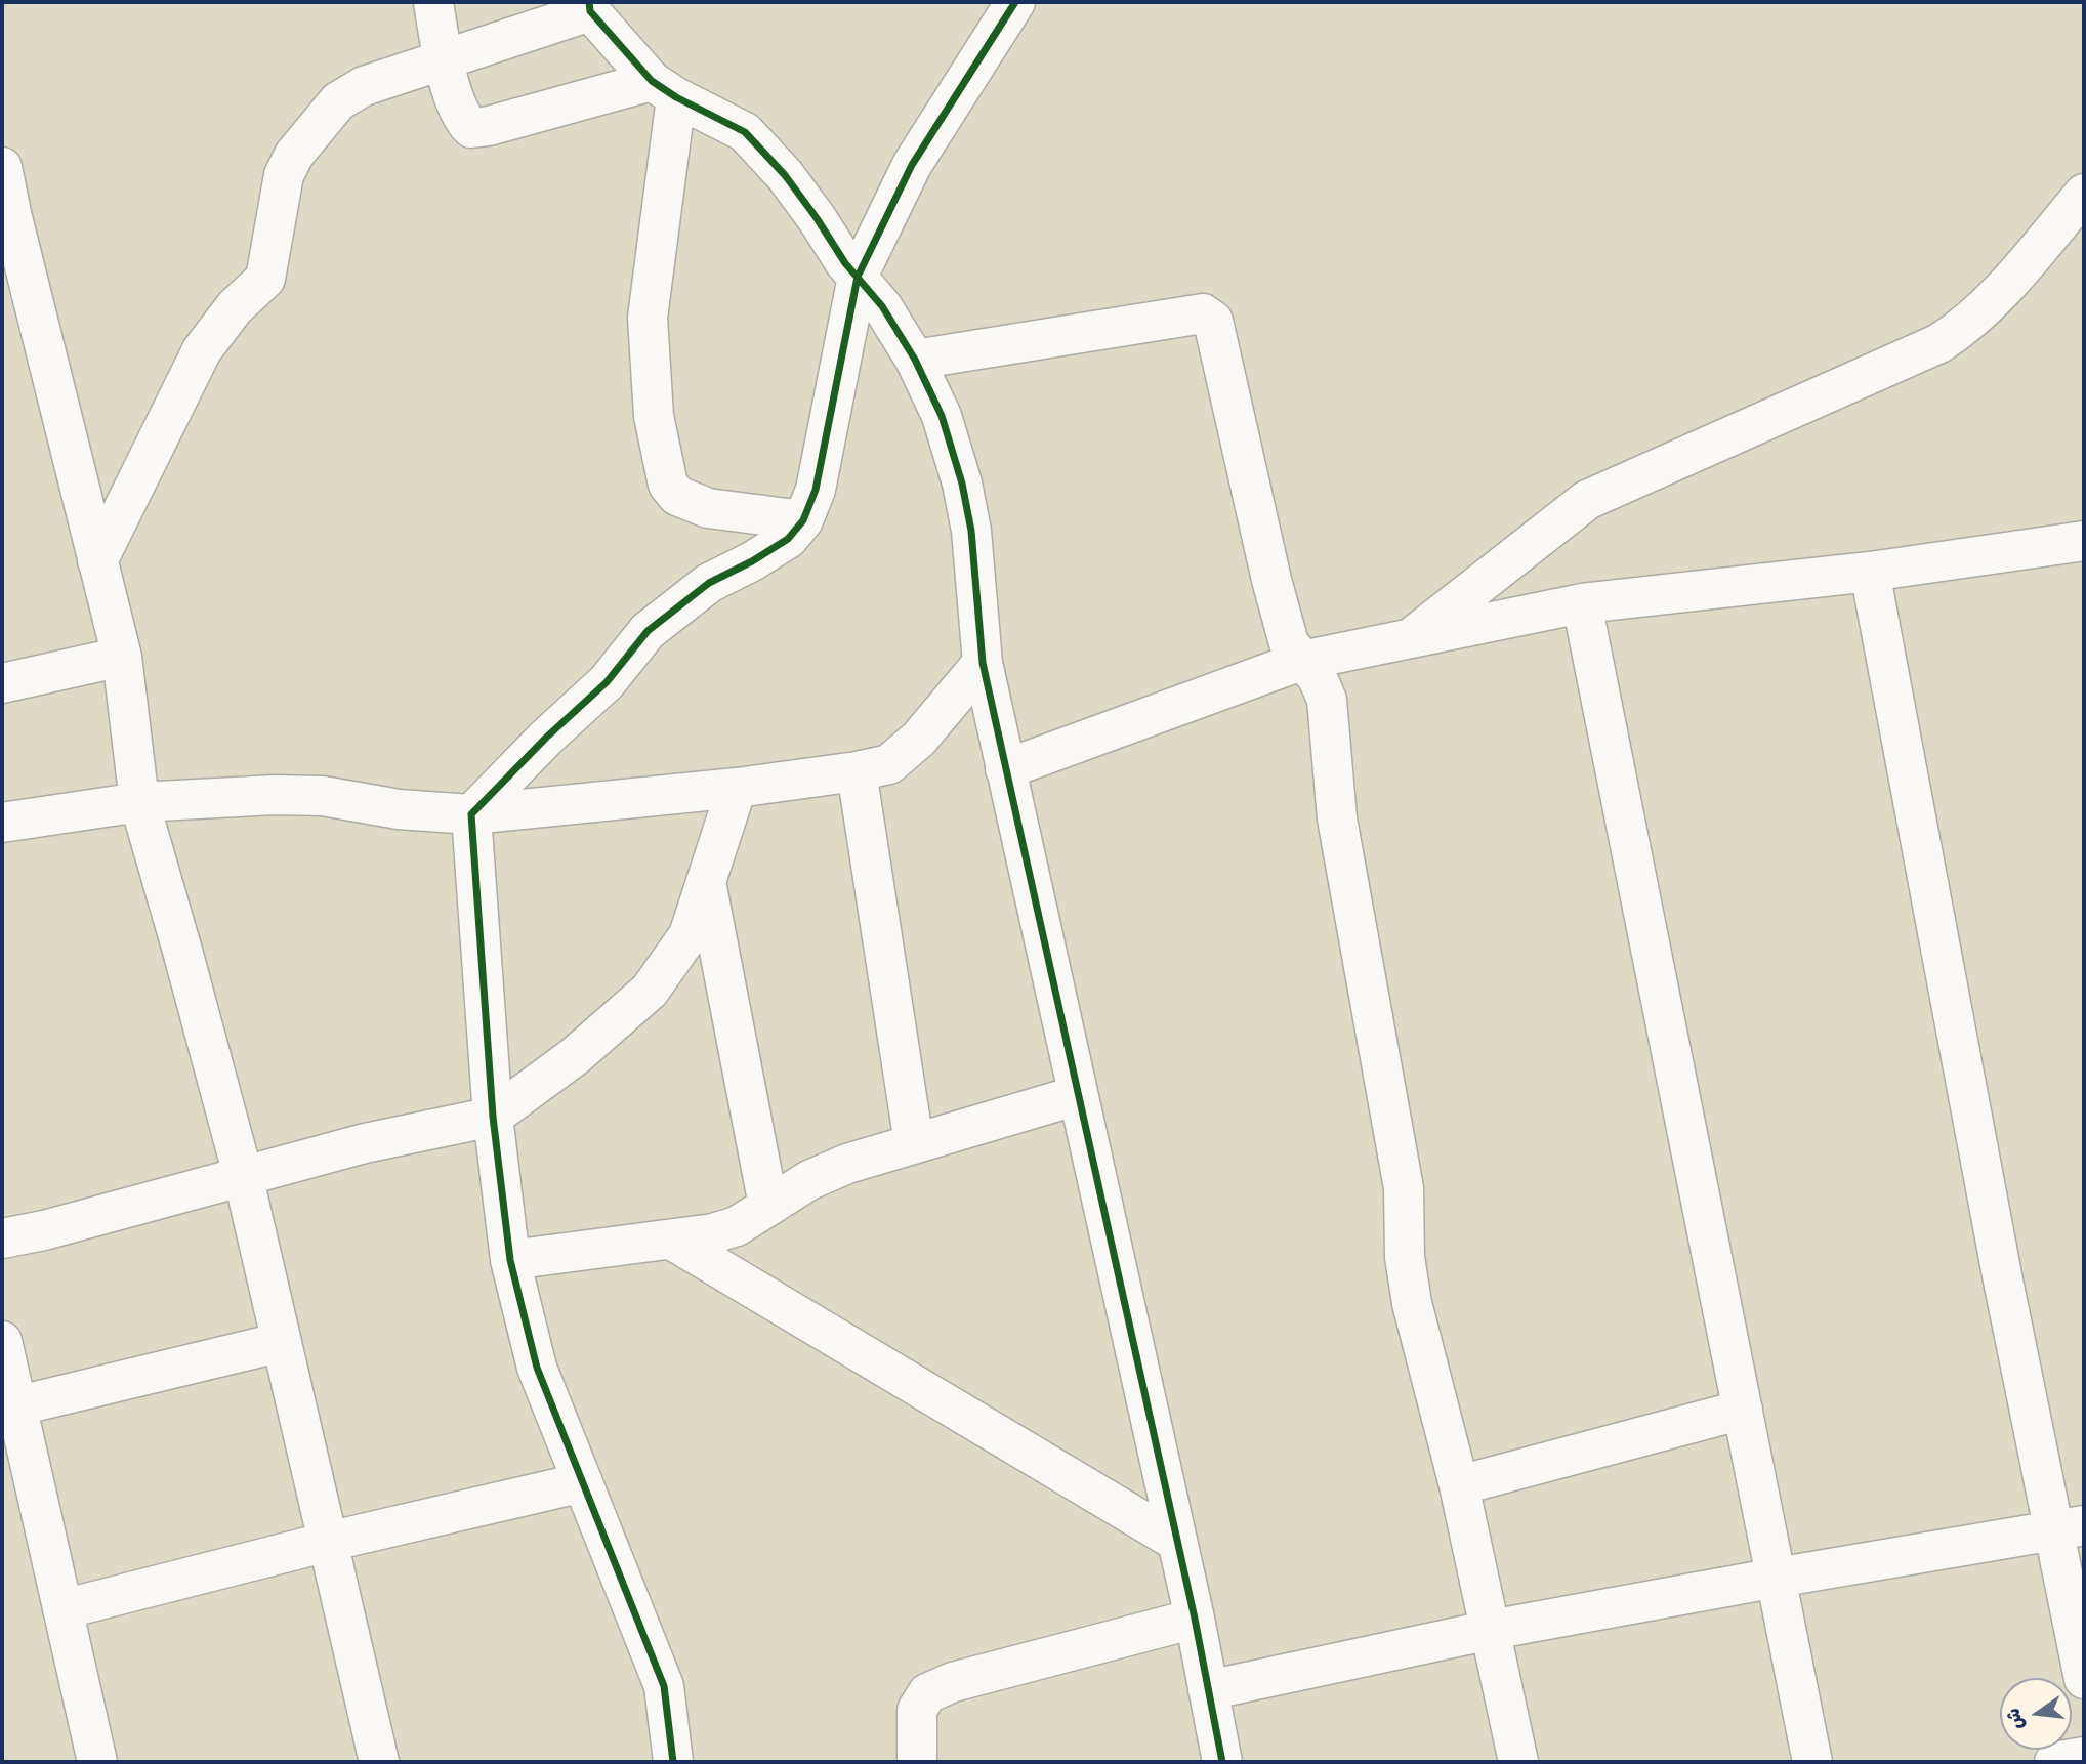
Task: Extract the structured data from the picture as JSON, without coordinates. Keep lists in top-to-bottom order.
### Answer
{
  "north": "left"
}
